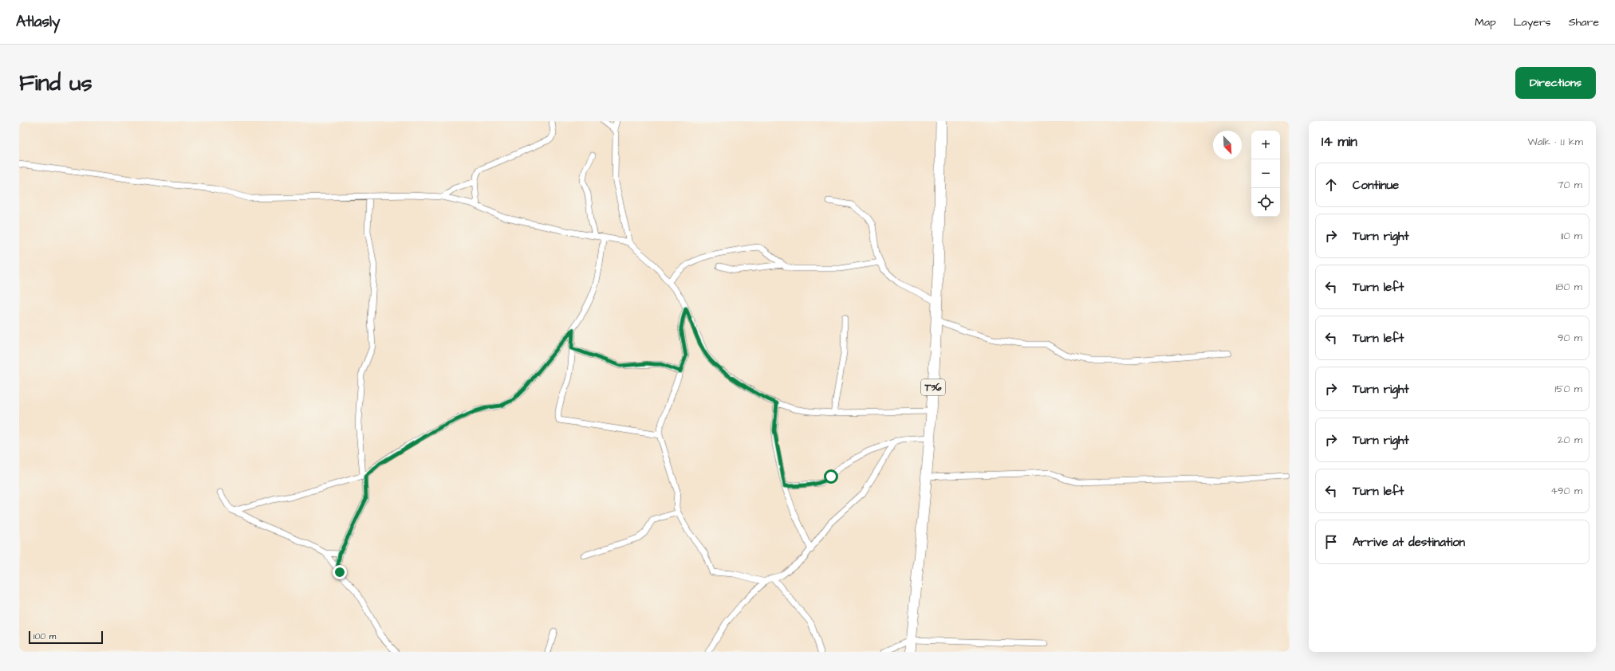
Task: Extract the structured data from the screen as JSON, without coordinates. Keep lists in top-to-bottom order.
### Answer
{
  "streets": {
    "highway": ["T36"]
  },
  "scale_bar": "100 m",
  "north": "bottom right",
  "page": {
    "header": "Atlasly",
    "nav": ["Map", "Layers", "Share"],
    "buttons": "Directions",
    "title": "Find us",
    "heading": ["14 min", "Walk · 1.1 km"],
    "map_buttons": ["+", "−"],
    "list": [
      ["Continue", "70 m"],
      ["Turn right", "110 m"],
      ["Turn left", "180 m"],
      ["Turn left", "90 m"],
      ["Turn right", "150 m"],
      ["Turn right", "20 m"],
      ["Turn left", "490 m"],
      "Arrive at destination"
    ],
    "scale": "100 m"
  }
}
